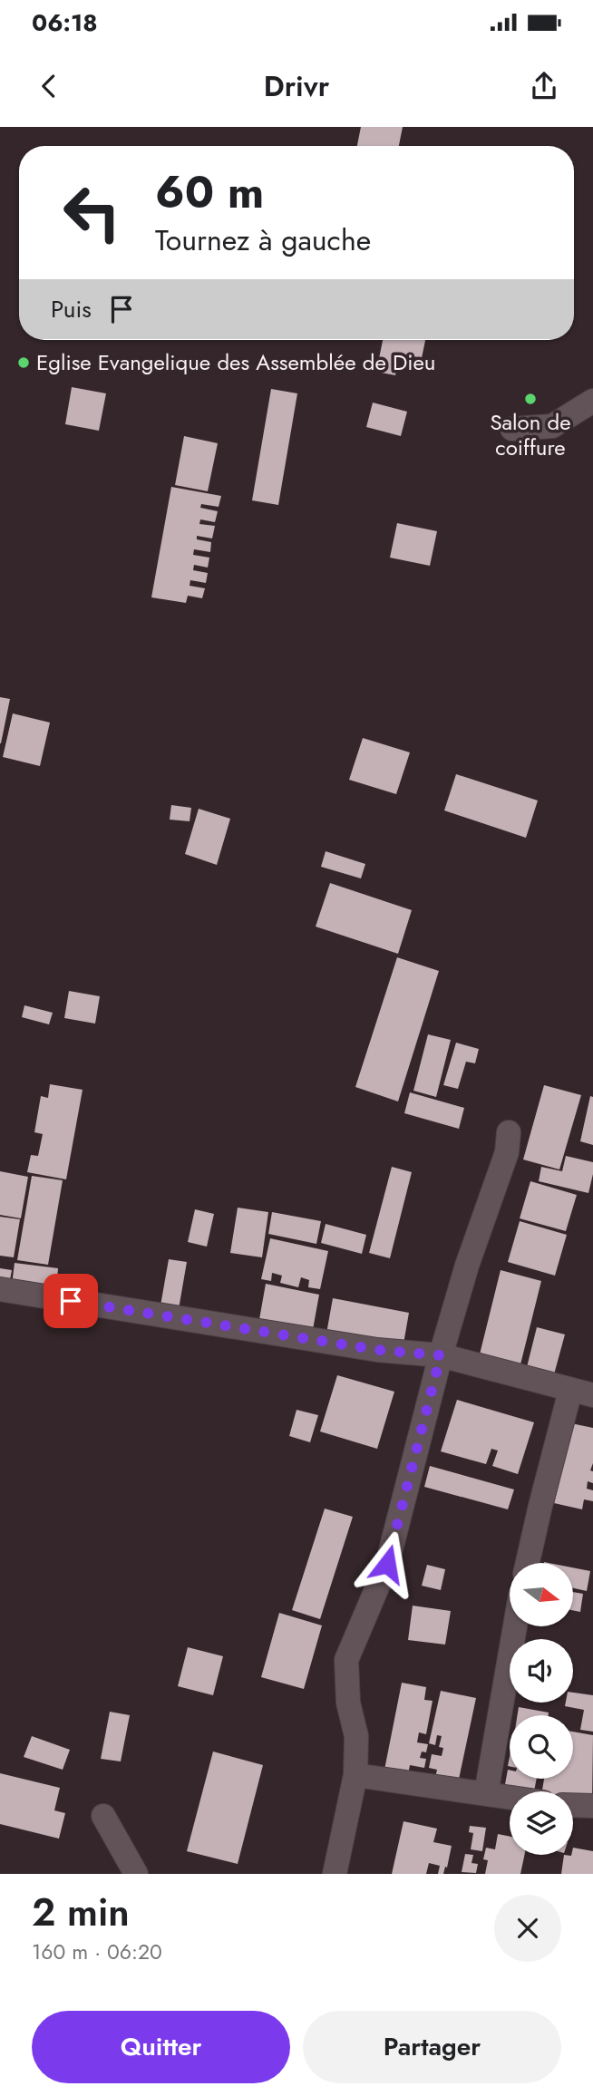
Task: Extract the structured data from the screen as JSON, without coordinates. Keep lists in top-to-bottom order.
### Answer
{
  "places": ["Eglise Evangelique des Assemblée de Dieu", "Salon de coiffure"],
  "north": "right",
  "page": {
    "status": "06:18",
    "header": "Drivr",
    "turn": ["60 m", "Tournez à gauche"],
    "then": "Puis",
    "heading": ["2 min", "160 m · 06:20"],
    "buttons": ["Quitter", "Partager"]
  }
}
